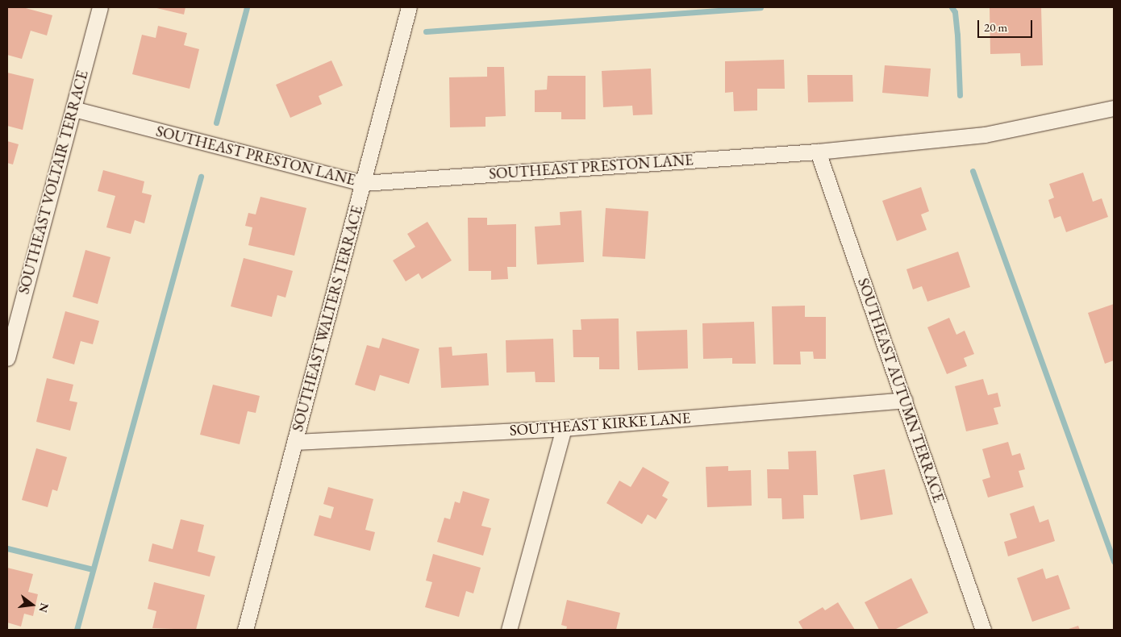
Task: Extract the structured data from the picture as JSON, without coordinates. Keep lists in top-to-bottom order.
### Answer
{
  "streets": {
    "street": [
      "SOUTHEAST PRESTON LANE",
      "SOUTHEAST VOLTAIR TERRACE",
      "SOUTHEAST WALTERS TERRACE",
      "SOUTHEAST AUTUMN TERRACE",
      "SOUTHEAST KIRKE LANE"
    ]
  },
  "crossings": [
    ["SOUTHEAST PRESTON LANE", "SOUTHEAST VOLTAIR TERRACE"],
    ["SOUTHEAST PRESTON LANE", "SOUTHEAST WALTERS TERRACE"],
    ["SOUTHEAST PRESTON LANE", "SOUTHEAST AUTUMN TERRACE"],
    ["SOUTHEAST WALTERS TERRACE", "SOUTHEAST KIRKE LANE"],
    ["SOUTHEAST AUTUMN TERRACE", "SOUTHEAST KIRKE LANE"]
  ],
  "scale_bar": "20 m",
  "north": "right"
}
